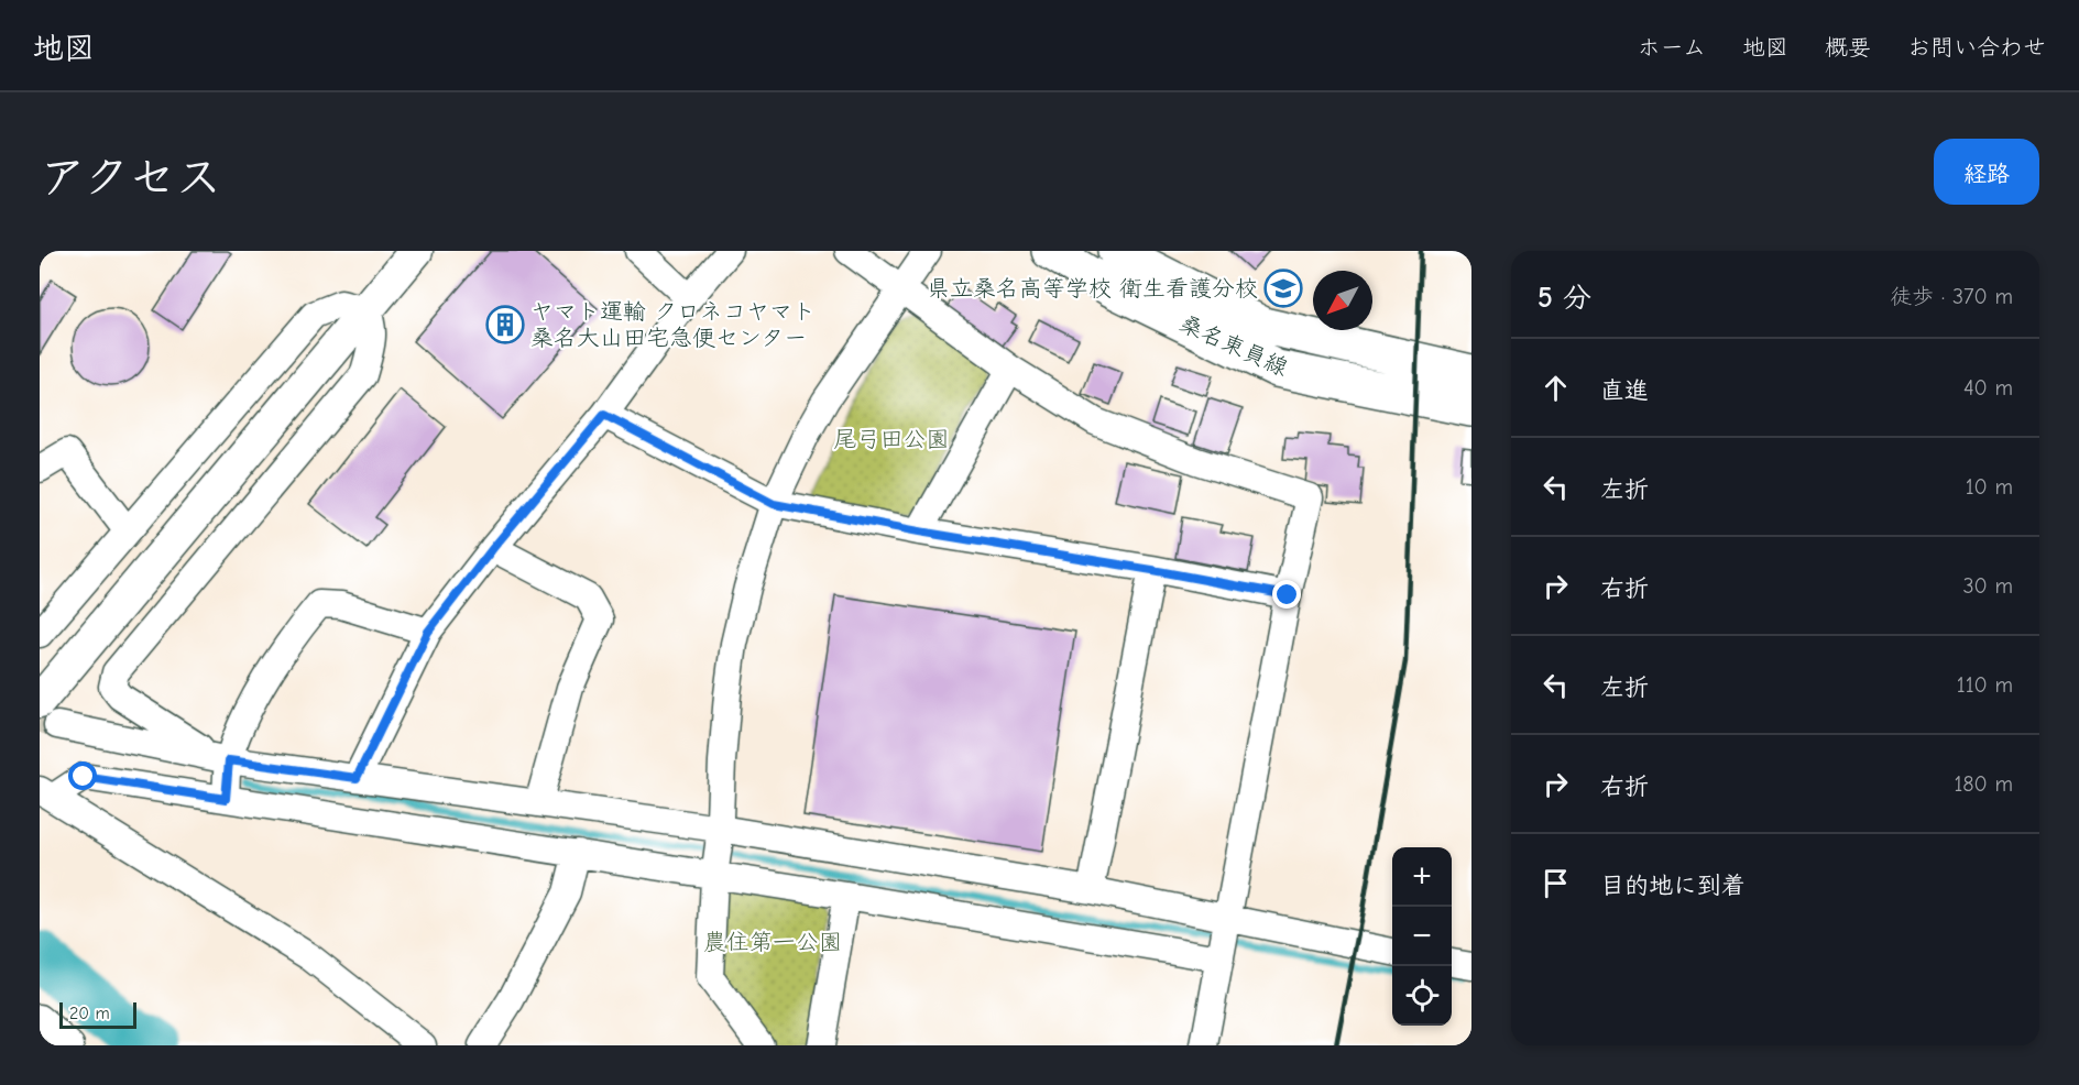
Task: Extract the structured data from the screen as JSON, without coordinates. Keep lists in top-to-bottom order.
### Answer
{
  "streets": {
    "main road": ["桑名東員線"]
  },
  "parks": ["尾弓田公園", "農住第一公園"],
  "places": {
    "school or university": ["県立桑名高等学校 衛生看護分校"],
    "building": ["ヤマト運輸 クロネコヤマト 桑名大山田宅急便センター"]
  },
  "scale_bar": "20 m",
  "north": "bottom left",
  "page": {
    "header": "地図",
    "nav": [
      "ホーム",
      "地図",
      "概要",
      "お問い合わせ"
    ],
    "title": "アクセス",
    "buttons": "経路",
    "heading": ["5 分", "徒歩 · 370 m"],
    "list": [
      ["直進", "40 m"],
      ["左折", "10 m"],
      ["右折", "30 m"],
      ["左折", "110 m"],
      ["右折", "180 m"],
      "目的地に到着"
    ],
    "map_buttons": ["+", "−"],
    "scale": "20 m"
  }
}
